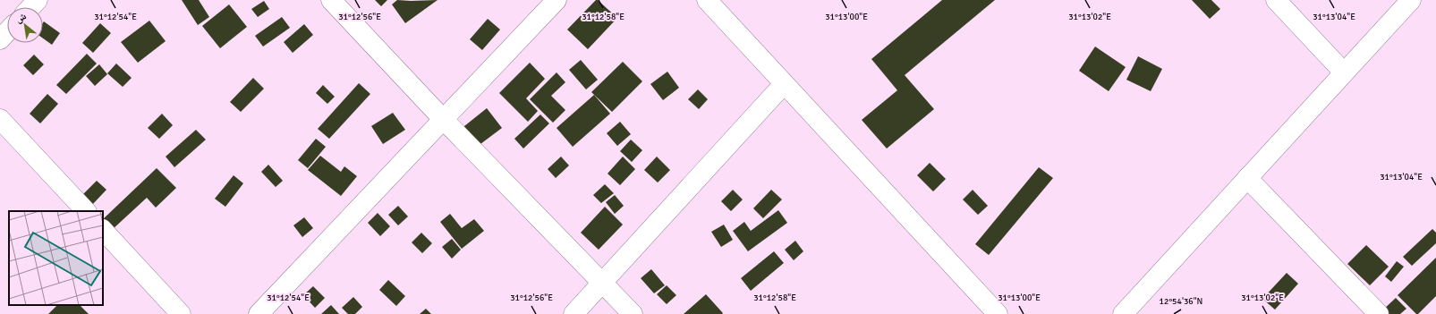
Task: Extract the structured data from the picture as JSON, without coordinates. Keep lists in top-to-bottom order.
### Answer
{
  "north": "top left",
  "coordinates": [
    "31°12'54\"E",
    "31°12'56\"E",
    "31°12'58\"E",
    "31°13'00\"E",
    "31°13'02\"E",
    "31°13'04\"E",
    "12°54'36\"N"
  ]
}
